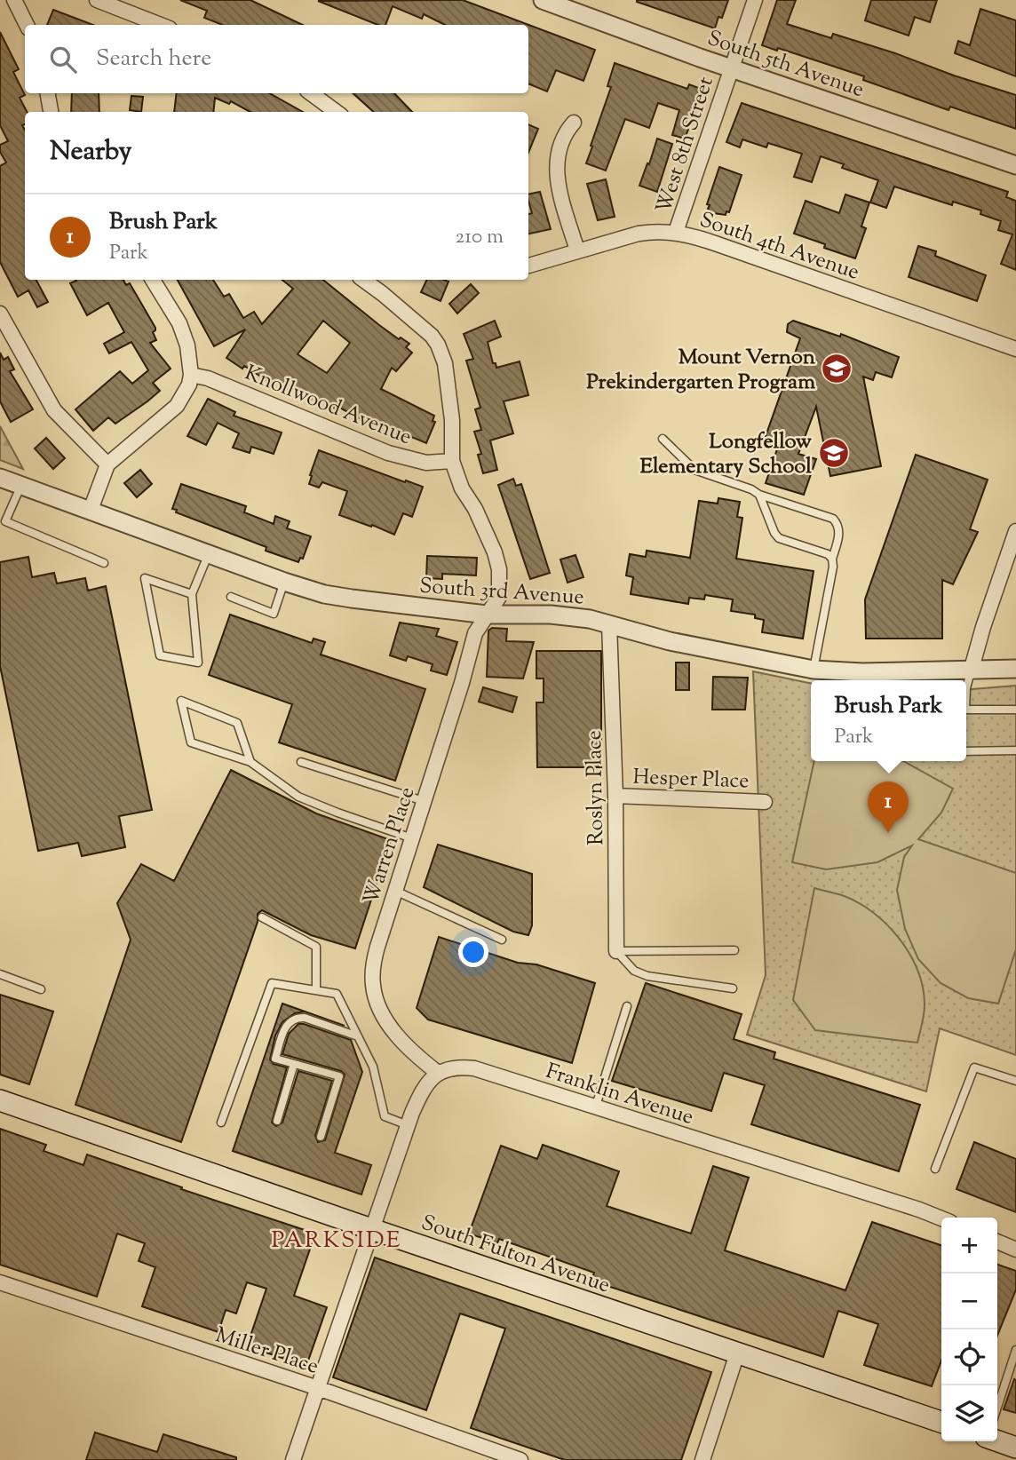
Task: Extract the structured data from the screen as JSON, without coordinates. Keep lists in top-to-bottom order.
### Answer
{
  "streets": {
    "main road": ["South Fulton Avenue"],
    "street": [
      "South 5th Avenue",
      "West 8th Street",
      "South 4th Avenue",
      "Knollwood Avenue",
      "South 3rd Avenue",
      "Hesper Place",
      "Roslyn Place",
      "Warren Place",
      "Franklin Avenue",
      "Miller Place"
    ]
  },
  "crossings": [
    ["South 5th Avenue", "West 8th Street"],
    ["West 8th Street", "South 4th Avenue"],
    ["Knollwood Avenue", "Warren Place"],
    ["South 3rd Avenue", "Roslyn Place"],
    ["South 3rd Avenue", "Warren Place"],
    ["Hesper Place", "Roslyn Place"],
    ["Warren Place", "Franklin Avenue"]
  ],
  "districts": ["PARKSIDE"],
  "places": {
    "school or university": ["Mount Vernon Prekindergarten Program", "Longfellow Elementary School"]
  },
  "page": {
    "search": "Search here",
    "heading": "Nearby",
    "list": [
      {
        "mark": "1",
        "name": "Brush Park",
        "note": "Park",
        "value": "210 m"
      }
    ],
    "popup": ["Brush Park", "Park"],
    "pins": "1",
    "map_buttons": ["+", "−"]
  }
}
